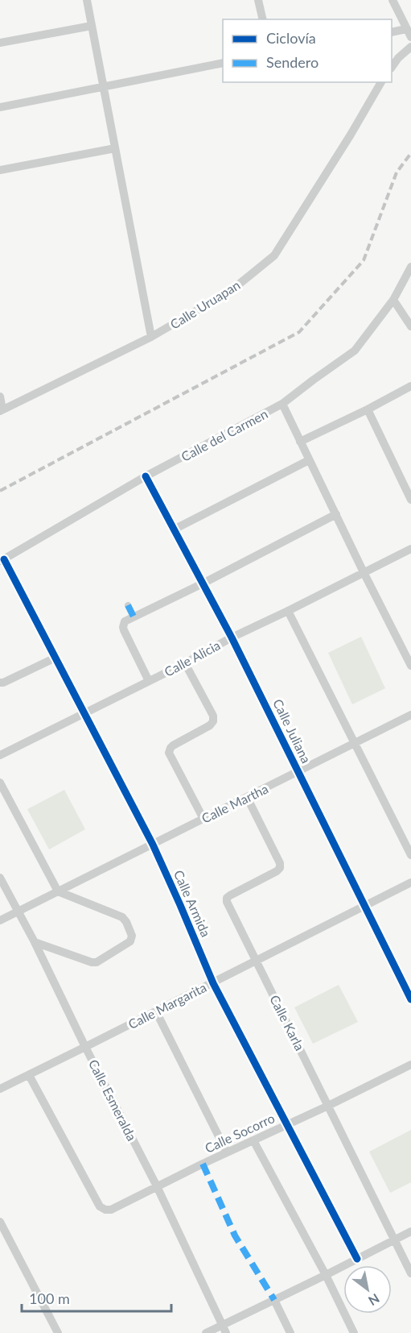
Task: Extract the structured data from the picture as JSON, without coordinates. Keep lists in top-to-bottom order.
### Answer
{
  "streets": {
    "street": [
      "Calle Uruapan",
      "Calle del Carmen",
      "Calle Alicia",
      "Calle Juliana",
      "Calle Martha",
      "Calle Armida",
      "Calle Margarita",
      "Calle Karla",
      "Calle Esmeralda",
      "Calle Socorro"
    ]
  },
  "crossings": [
    ["Calle del Carmen", "Calle Juliana"],
    ["Calle del Carmen", "Calle Armida"],
    ["Calle Alicia", "Calle Juliana"],
    ["Calle Alicia", "Calle Armida"],
    ["Calle Juliana", "Calle Martha"],
    ["Calle Juliana", "Calle Margarita"],
    ["Calle Martha", "Calle Armida"],
    ["Calle Martha", "Calle Karla"],
    ["Calle Martha", "Calle Esmeralda"],
    ["Calle Armida", "Calle Margarita"],
    ["Calle Armida", "Calle Socorro"],
    ["Calle Margarita", "Calle Karla"],
    ["Calle Margarita", "Calle Esmeralda"],
    ["Calle Margarita", "Calle Socorro"],
    ["Calle Karla", "Calle Socorro"],
    ["Calle Esmeralda", "Calle Socorro"]
  ],
  "legend": ["Ciclovía", "Sendero"],
  "scale_bar": "100 m",
  "north": "bottom right"
}
